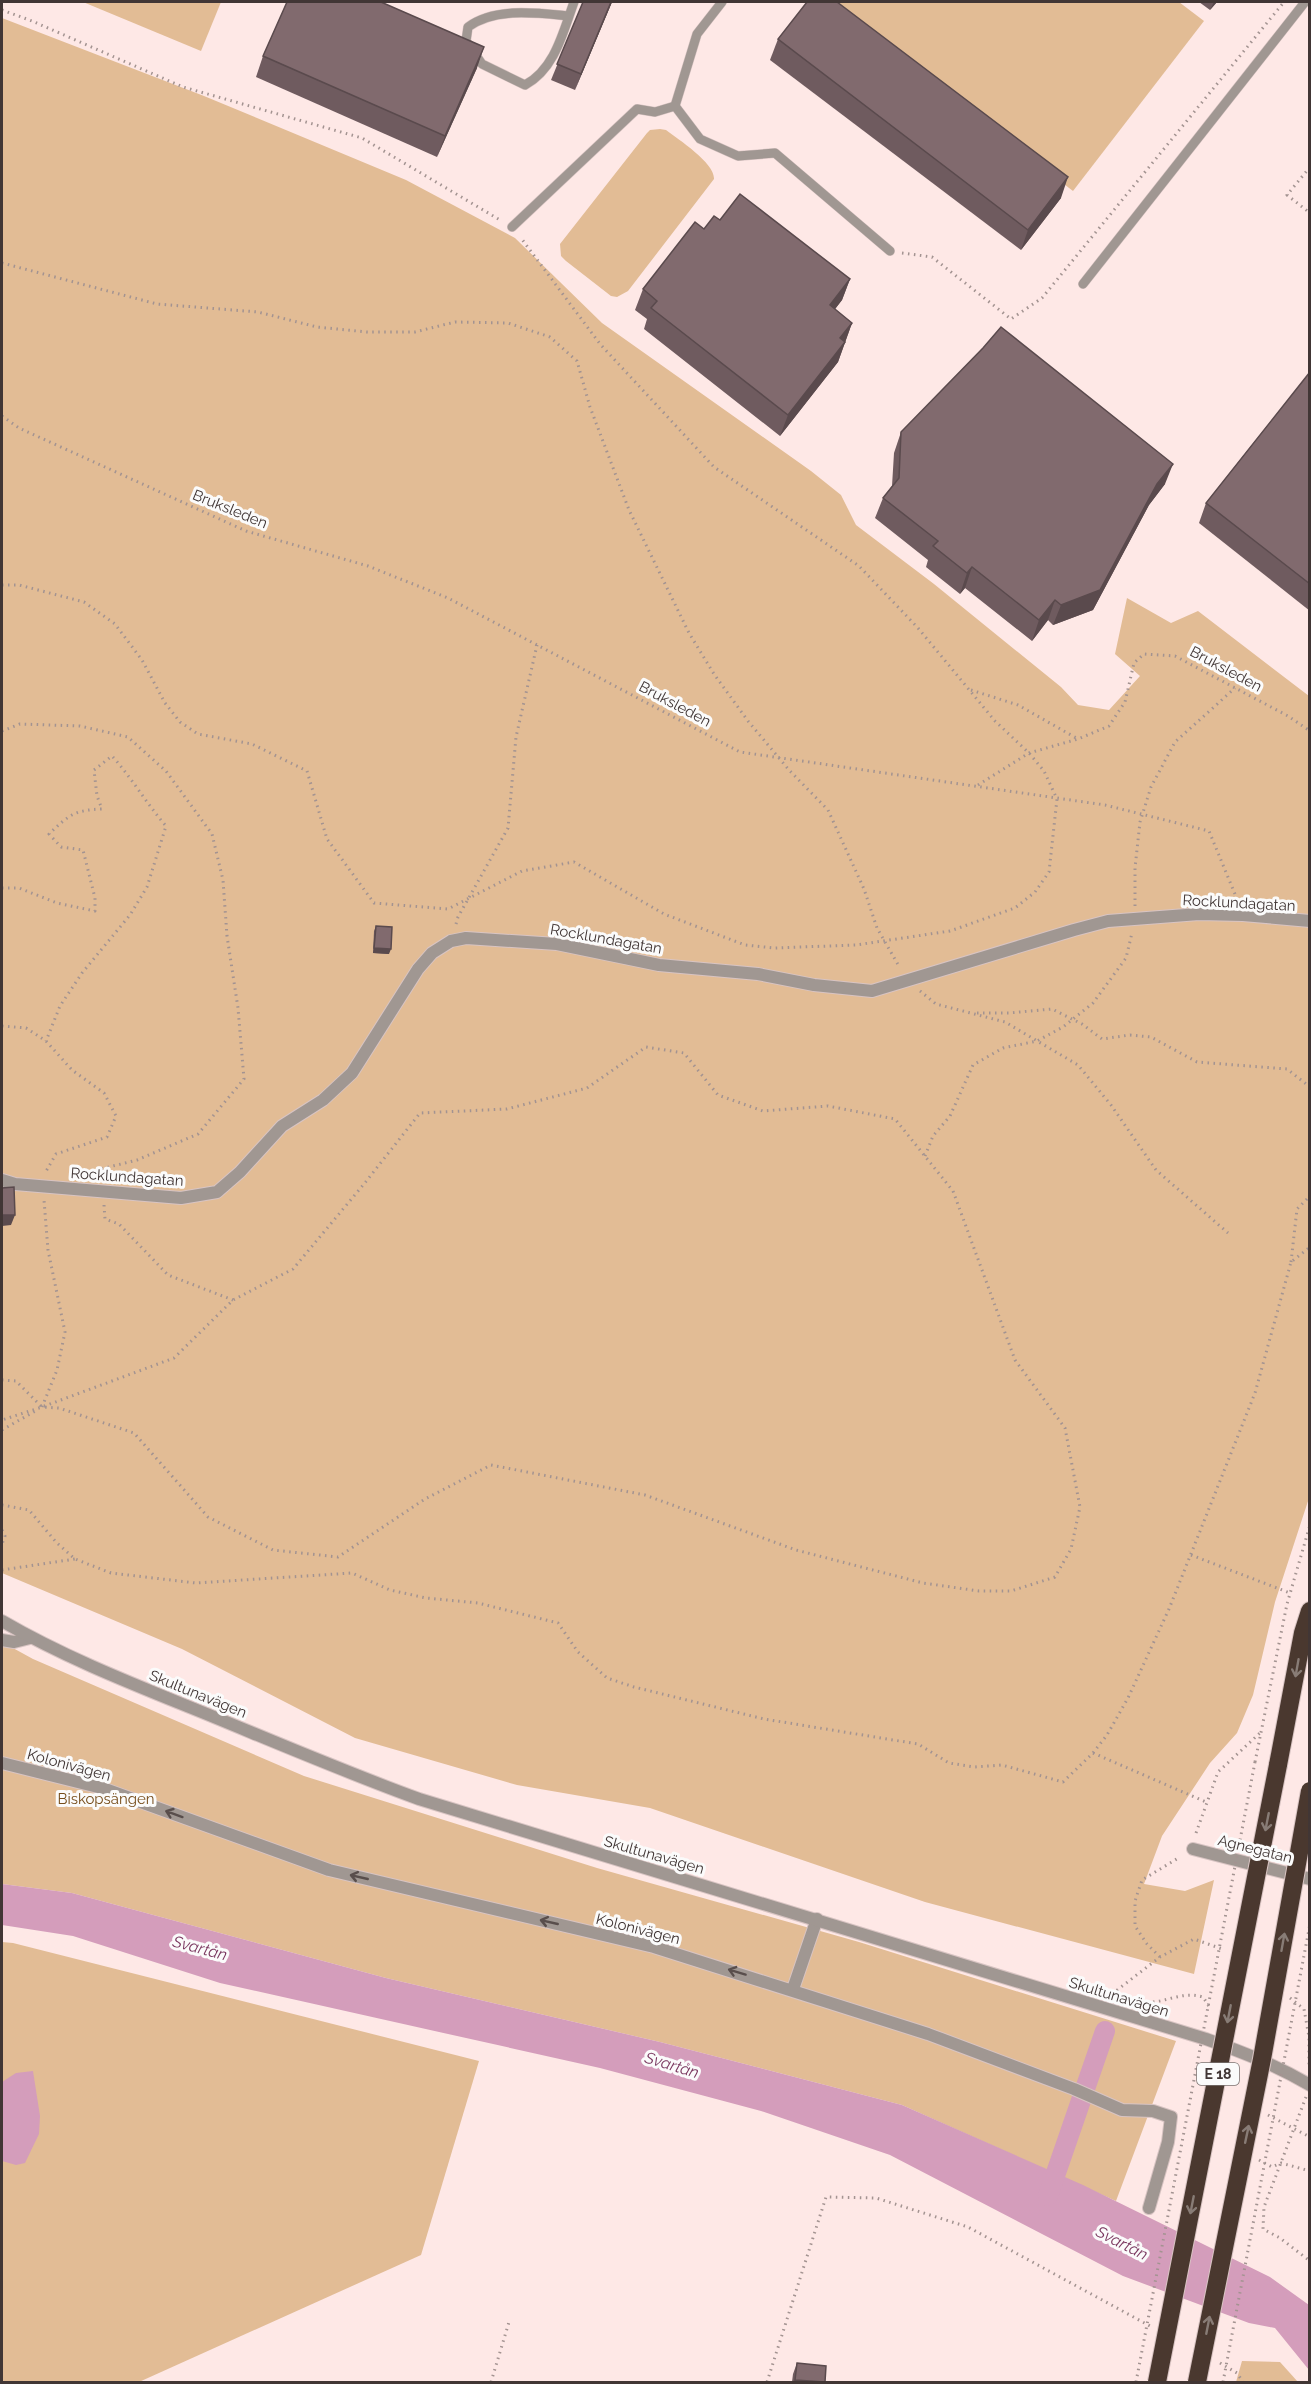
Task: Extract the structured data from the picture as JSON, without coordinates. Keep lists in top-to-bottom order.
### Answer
{
  "streets": {
    "highway": ["E 18"],
    "street": [
      "Rocklundagatan",
      "Skultunavägen",
      "Kolonivägen",
      "Agnegatan"
    ],
    "path": ["Bruksleden"]
  },
  "one_way": ["Kolonivägen"],
  "water": ["Svartån"],
  "parks": ["Biskopsängen"]
}
